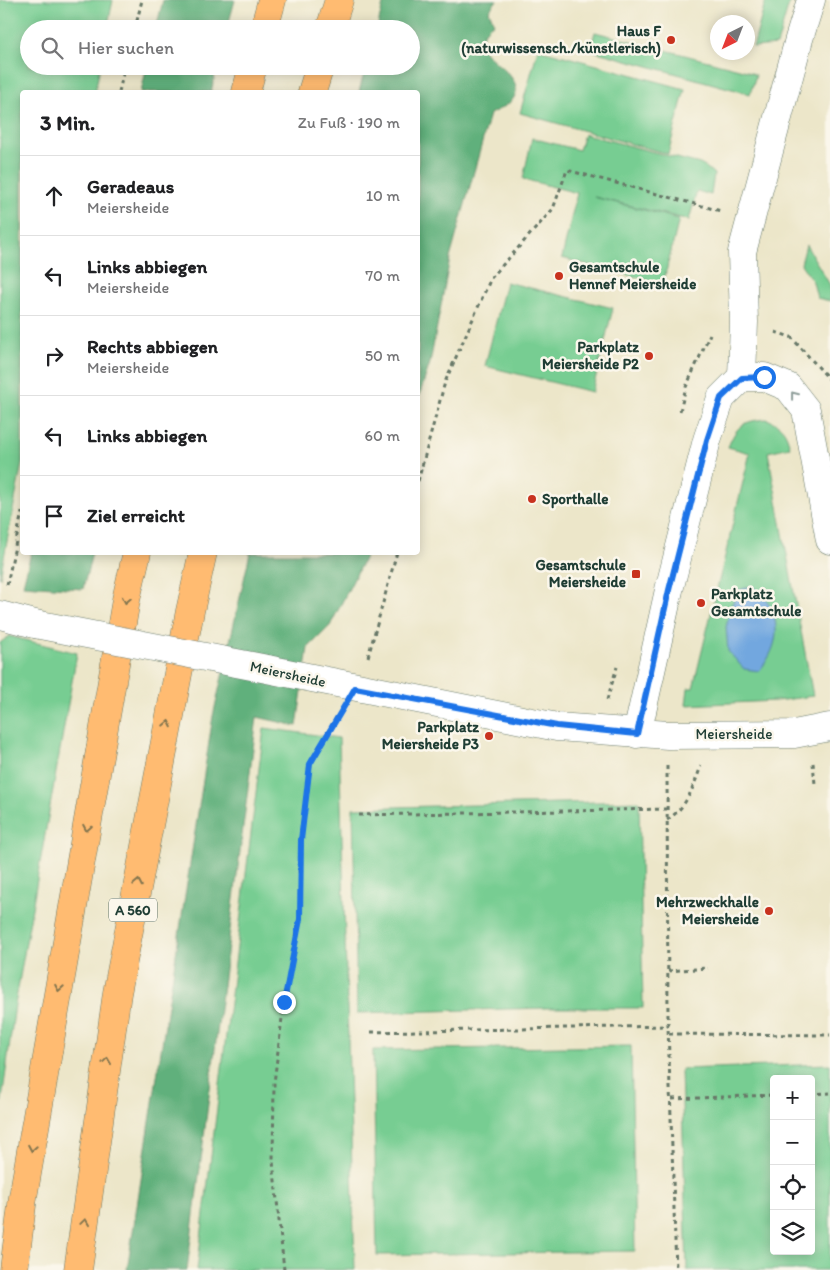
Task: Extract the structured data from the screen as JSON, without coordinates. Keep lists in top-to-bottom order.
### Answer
{
  "streets": {
    "highway": ["A 560"],
    "street": ["Meiersheide"]
  },
  "places": {
    "other": [
      "Haus F (naturwissensch./künstlerisch)",
      "Gesamtschule Hennef Meiersheide",
      "Parkplatz Meiersheide P2",
      "Sporthalle",
      "Parkplatz Gesamtschule",
      "Parkplatz Meiersheide P3",
      "Mehrzweckhalle Meiersheide"
    ],
    "transit": ["Gesamtschule Meiersheide"]
  },
  "north": "bottom left",
  "page": {
    "search": "Hier suchen",
    "heading": ["3 Min.", "Zu Fuß · 190 m"],
    "list": [
      ["Geradeaus", "Meiersheide", "10 m"],
      ["Links abbiegen", "Meiersheide", "70 m"],
      ["Rechts abbiegen", "Meiersheide", "50 m"],
      ["Links abbiegen", "60 m"],
      "Ziel erreicht"
    ],
    "map_buttons": ["+", "−"]
  }
}
